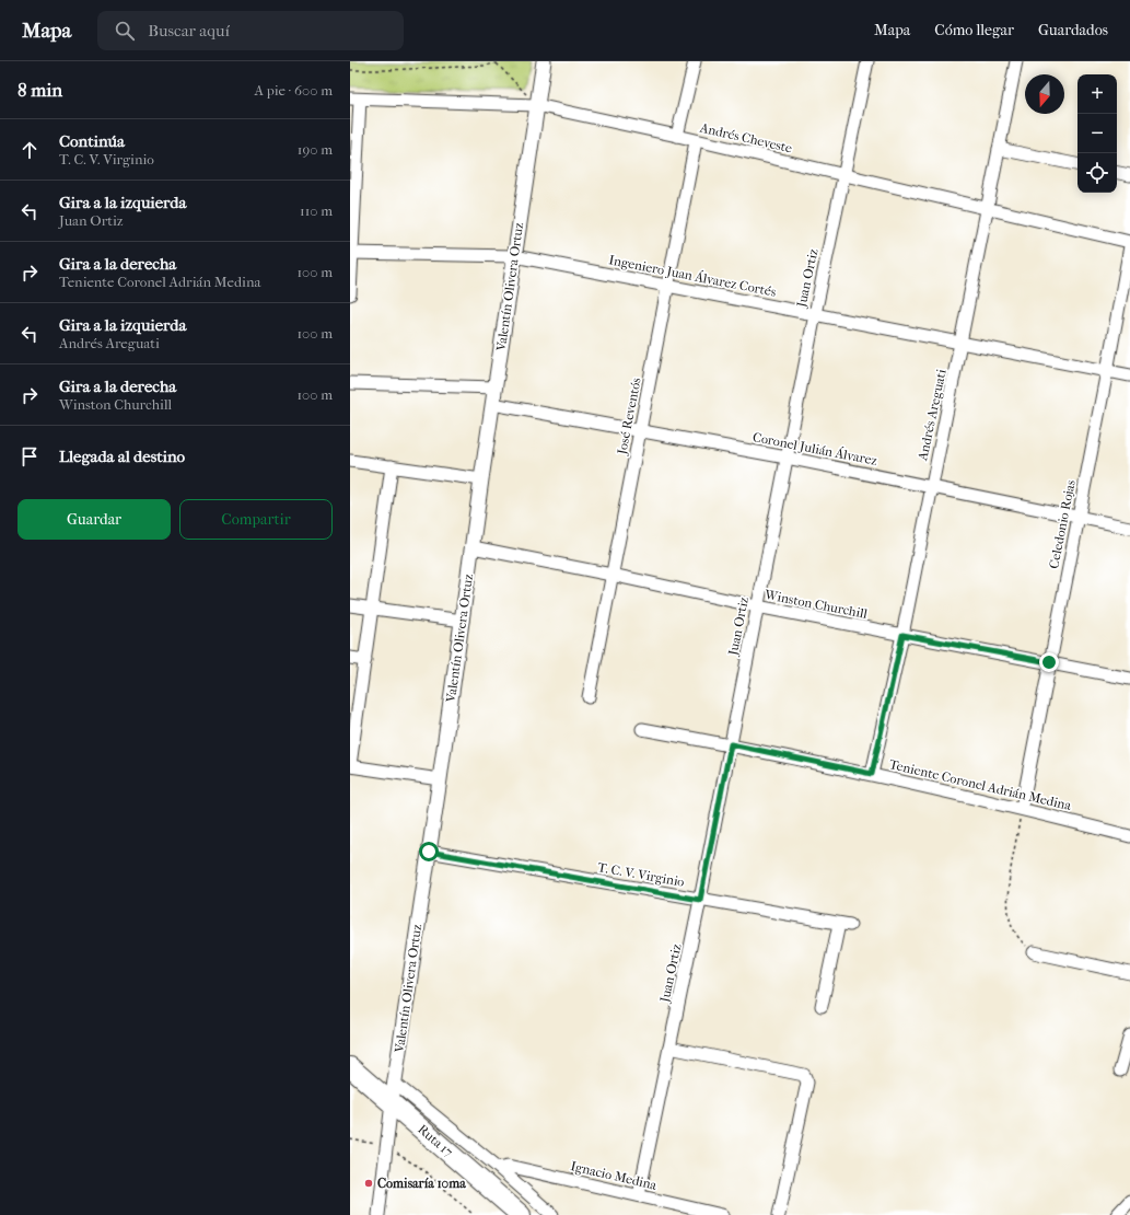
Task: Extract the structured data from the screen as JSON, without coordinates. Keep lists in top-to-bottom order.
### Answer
{
  "streets": {
    "highway": ["Ruta 17"],
    "street": [
      "Andrés Cheveste",
      "Ingeniero Juan Álvarez Cortés",
      "Juan Ortiz",
      "Valentín Olivera Ortuz",
      "Andrés Areguati",
      "José Reventós",
      "Coronel Julián Álvarez",
      "Celedonio Rojas",
      "Winston Churchill",
      "Teniente Coronel Adrián Medina",
      "T. C. V. Virginio",
      "Ignacio Medina"
    ]
  },
  "crossings": [
    ["Andrés Cheveste", "Juan Ortiz"],
    ["Andrés Cheveste", "Valentín Olivera Ortuz"],
    ["Andrés Cheveste", "Andrés Areguati"],
    ["Andrés Cheveste", "José Reventós"],
    ["Ingeniero Juan Álvarez Cortés", "Juan Ortiz"],
    ["Ingeniero Juan Álvarez Cortés", "Valentín Olivera Ortuz"],
    ["Ingeniero Juan Álvarez Cortés", "Andrés Areguati"],
    ["Ingeniero Juan Álvarez Cortés", "José Reventós"],
    ["Ingeniero Juan Álvarez Cortés", "Celedonio Rojas"],
    ["Juan Ortiz", "Coronel Julián Álvarez"],
    ["Juan Ortiz", "Winston Churchill"],
    ["Juan Ortiz", "Teniente Coronel Adrián Medina"],
    ["Juan Ortiz", "T. C. V. Virginio"],
    ["Juan Ortiz", "Ignacio Medina"],
    ["Valentín Olivera Ortuz", "Coronel Julián Álvarez"],
    ["Valentín Olivera Ortuz", "Winston Churchill"],
    ["Valentín Olivera Ortuz", "T. C. V. Virginio"],
    ["Valentín Olivera Ortuz", "Ruta 17"],
    ["Andrés Areguati", "Coronel Julián Álvarez"],
    ["Andrés Areguati", "Winston Churchill"],
    ["Andrés Areguati", "Teniente Coronel Adrián Medina"],
    ["José Reventós", "Coronel Julián Álvarez"],
    ["José Reventós", "Winston Churchill"],
    ["Coronel Julián Álvarez", "Celedonio Rojas"],
    ["Celedonio Rojas", "Winston Churchill"],
    ["Celedonio Rojas", "Teniente Coronel Adrián Medina"],
    ["Ruta 17", "Ignacio Medina"]
  ],
  "places": ["Comisaría 10ma"],
  "north": "bottom",
  "page": {
    "header": "Mapa",
    "search": "Buscar aquí",
    "nav": ["Mapa", "Cómo llegar", "Guardados"],
    "heading": ["8 min", "A pie · 600 m"],
    "map_buttons": ["+", "−"],
    "list": [
      ["Continúa", "T. C. V. Virginio", "190 m"],
      ["Gira a la izquierda", "Juan Ortiz", "110 m"],
      ["Gira a la derecha", "Teniente Coronel Adrián Medina", "100 m"],
      ["Gira a la izquierda", "Andrés Areguati", "100 m"],
      ["Gira a la derecha", "Winston Churchill", "100 m"],
      "Llegada al destino"
    ],
    "buttons": ["Guardar", "Compartir"]
  }
}
